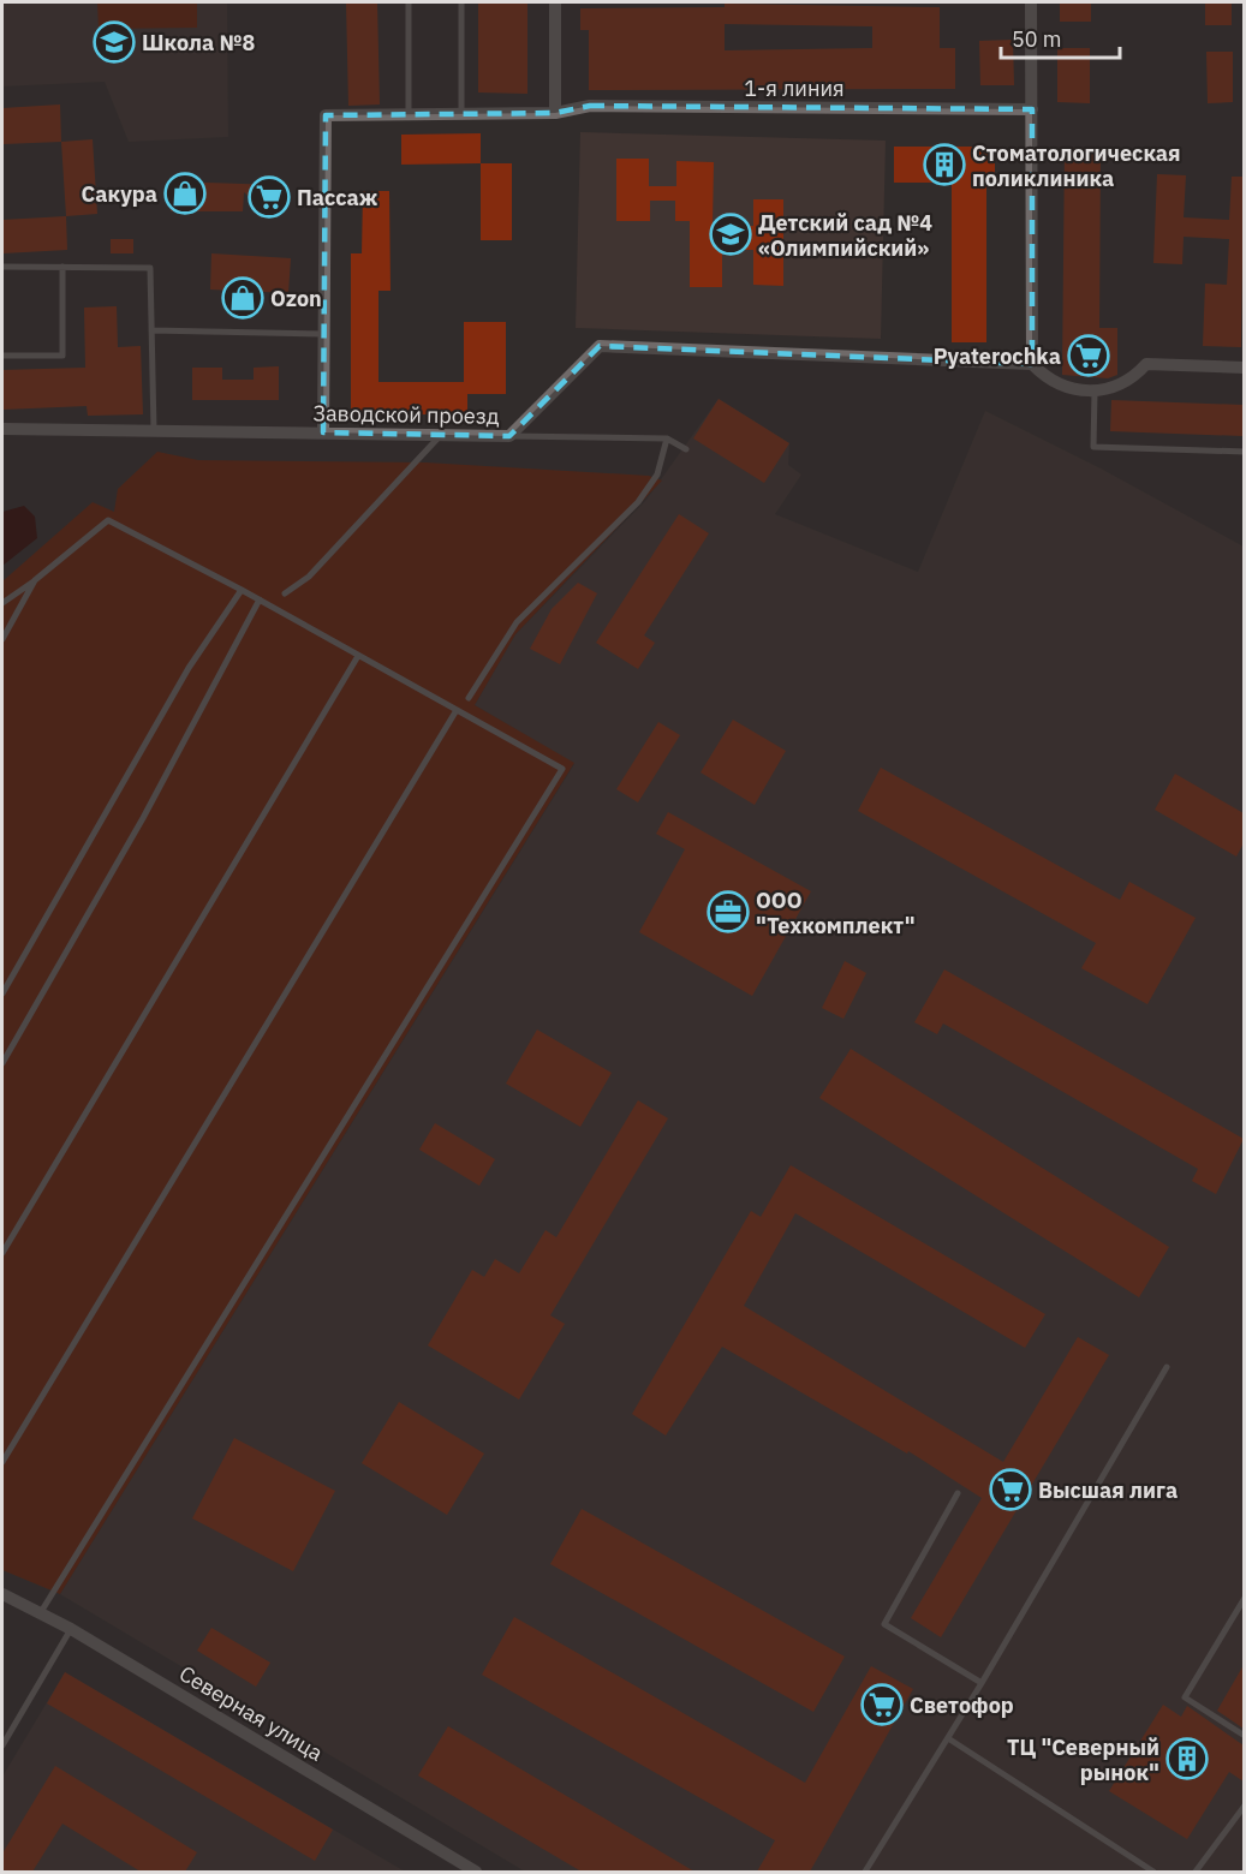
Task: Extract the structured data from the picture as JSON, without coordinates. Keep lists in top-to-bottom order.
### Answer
{
  "streets": {
    "street": ["1-я линия", "Заводской проезд", "Северная улица"]
  },
  "places": {
    "school or university": ["Школа №8", "Детский сад №4 «Олимпийский»"],
    "building": ["Стоматологическая поликлиника", "ТЦ \"Северный рынок\""],
    "shop": ["Сакура", "Ozon"],
    "supermarket": [
      "Пассаж",
      "Pyaterochka",
      "Высшая лига",
      "Светофор"
    ],
    "office": ["ООО \"Техкомплект\""]
  },
  "scale_bar": "50 m"
}
